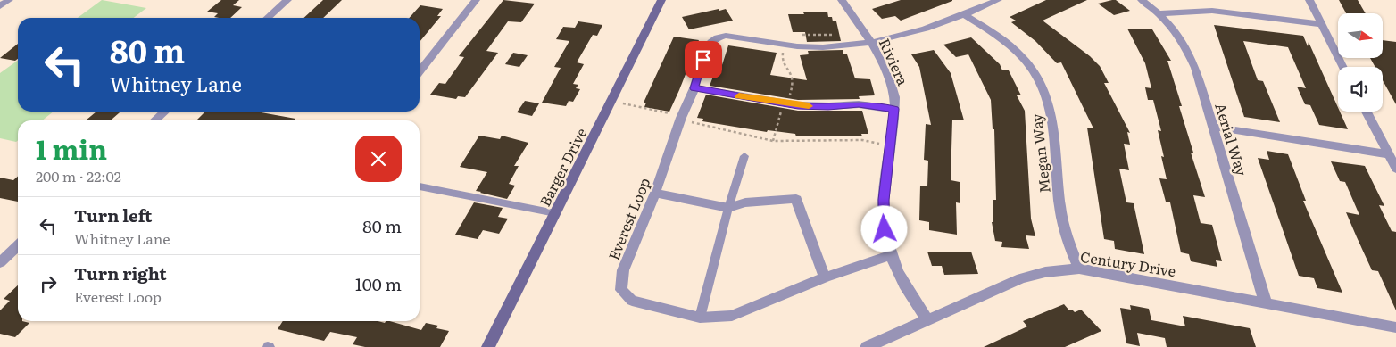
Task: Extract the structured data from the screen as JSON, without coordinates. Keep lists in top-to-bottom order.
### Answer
{
  "streets": {
    "main road": ["Barger Drive"],
    "street": [
      "Riviera",
      "Aerial Way",
      "Megan Way",
      "Everest Loop",
      "Century Drive"
    ]
  },
  "crossings": [
    ["Riviera", "Everest Loop"],
    ["Riviera", "Century Drive"],
    ["Aerial Way", "Century Drive"],
    ["Megan Way", "Everest Loop"],
    ["Megan Way", "Century Drive"]
  ],
  "north": "right",
  "page": {
    "turn": ["80 m", "Whitney Lane"],
    "heading": ["1 min", "200 m · 22:02"],
    "list": [
      {
        "name": "Turn left",
        "note": "Whitney Lane",
        "value": "80 m"
      },
      {
        "name": "Turn right",
        "note": "Everest Loop",
        "value": "100 m"
      }
    ]
  }
}
